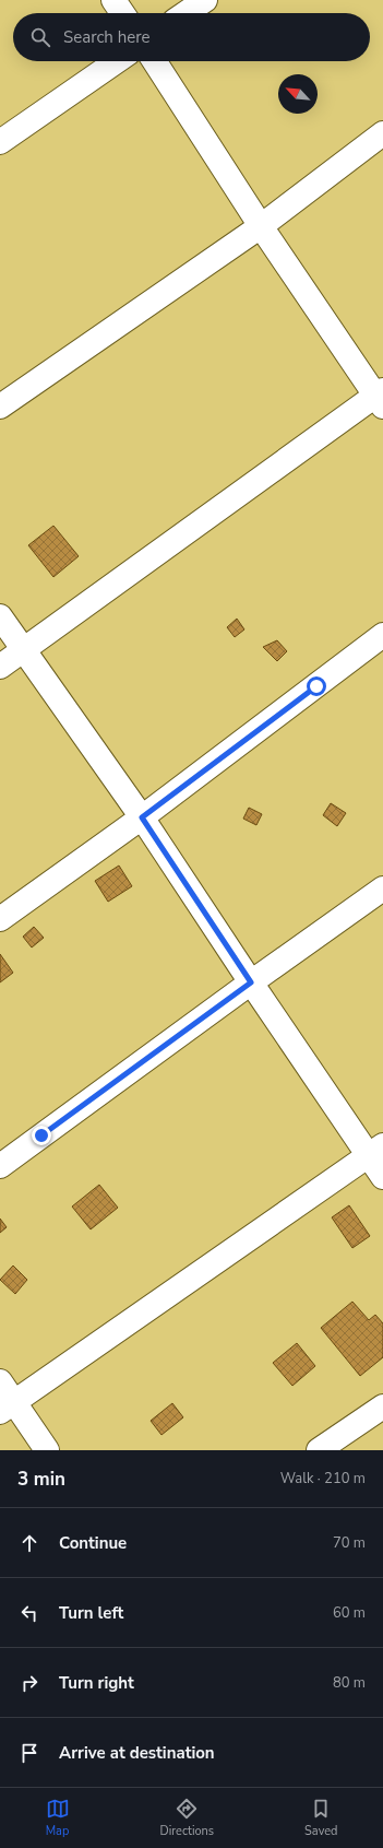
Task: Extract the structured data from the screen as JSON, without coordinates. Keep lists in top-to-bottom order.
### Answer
{
  "north": "top left",
  "page": {
    "search": "Search here",
    "heading": ["3 min", "Walk · 210 m"],
    "list": [
      ["Continue", "70 m"],
      ["Turn left", "60 m"],
      ["Turn right", "80 m"],
      "Arrive at destination"
    ],
    "nav": ["Map", "Directions", "Saved"]
  }
}
